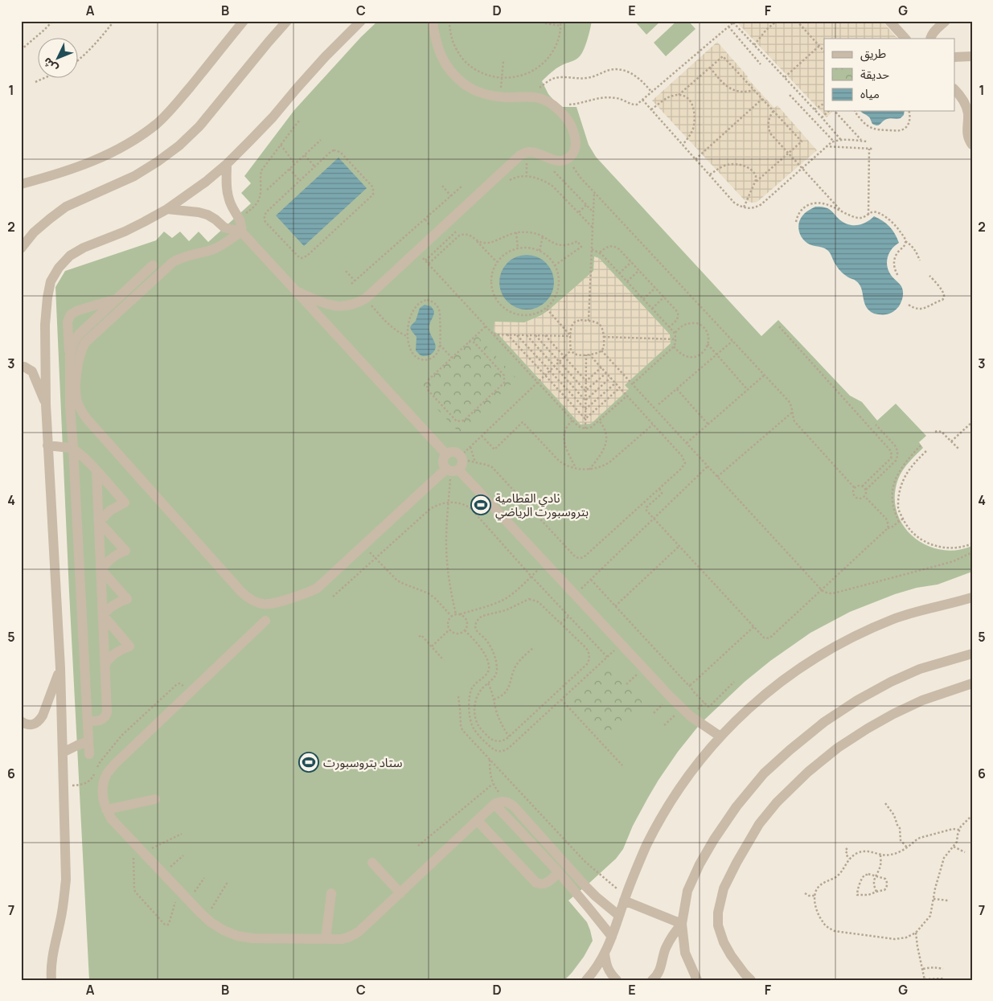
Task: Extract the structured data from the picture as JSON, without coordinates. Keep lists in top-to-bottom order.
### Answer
{
  "places": {
    "sports": ["نادي القطامية بتروسبورت الرياضي", "ستاد بتروسبورت"]
  },
  "legend": ["طريق", "حديقة", "مياه"],
  "north": "bottom left",
  "grid": {
    "columns": [
      "A",
      "B",
      "C",
      "D",
      "E",
      "F",
      "G"
    ],
    "rows": [
      "1",
      "2",
      "3",
      "4",
      "5",
      "6",
      "7"
    ]
  }
}
